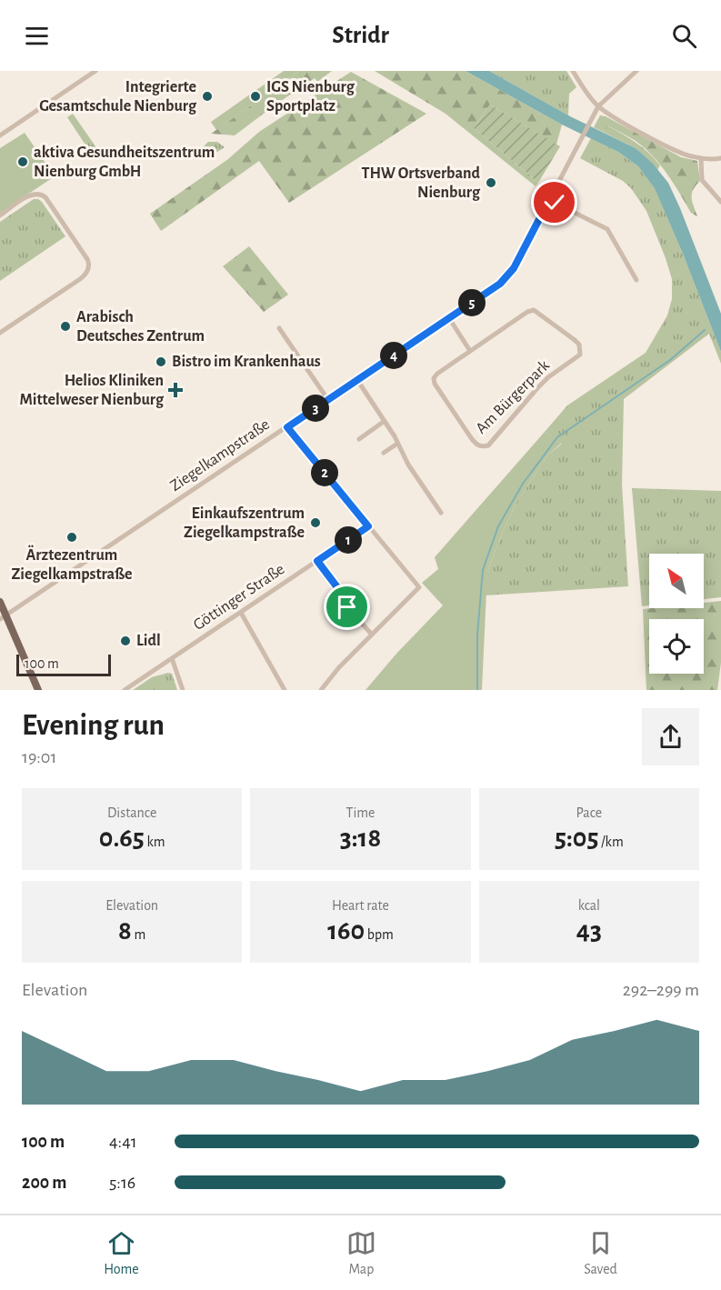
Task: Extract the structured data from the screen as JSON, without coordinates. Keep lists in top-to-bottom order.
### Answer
{
  "streets": {
    "street": ["Am Bürgerpark", "Ziegelkampstraße", "Göttinger Straße"]
  },
  "places": {
    "other": [
      "Integrierte Gesamtschule Nienburg",
      "IGS Nienburg Sportplatz",
      "aktiva Gesundheitszentrum Nienburg GmbH",
      "THW Ortsverband Nienburg",
      "Arabisch Deutsches Zentrum",
      "Bistro im Krankenhaus",
      "Einkaufszentrum Ziegelkampstraße",
      "Ärztezentrum Ziegelkampstraße",
      "Lidl"
    ],
    "health": ["Helios Kliniken Mittelweser Nienburg"]
  },
  "scale_bar": "100 m",
  "north": "top left",
  "page": {
    "header": "Stridr",
    "pins": [
      "5",
      "4",
      "3",
      "2",
      "1"
    ],
    "scale": "100 m",
    "heading": ["Evening run", "19:01"],
    "stats": [
      ["Distance", "0.65 km"],
      ["Time", "3:18"],
      ["Pace", "5:05 /km"],
      ["Elevation", "8 m"],
      ["Heart rate", "160 bpm"],
      ["kcal", "43"]
    ],
    "chart": ["Elevation", "292–299 m"],
    "list": [
      {
        "name": "100 m",
        "note": "4:41"
      },
      {
        "name": "200 m",
        "note": "5:16"
      }
    ],
    "tabs": ["Home", "Map", "Saved"]
  }
}
